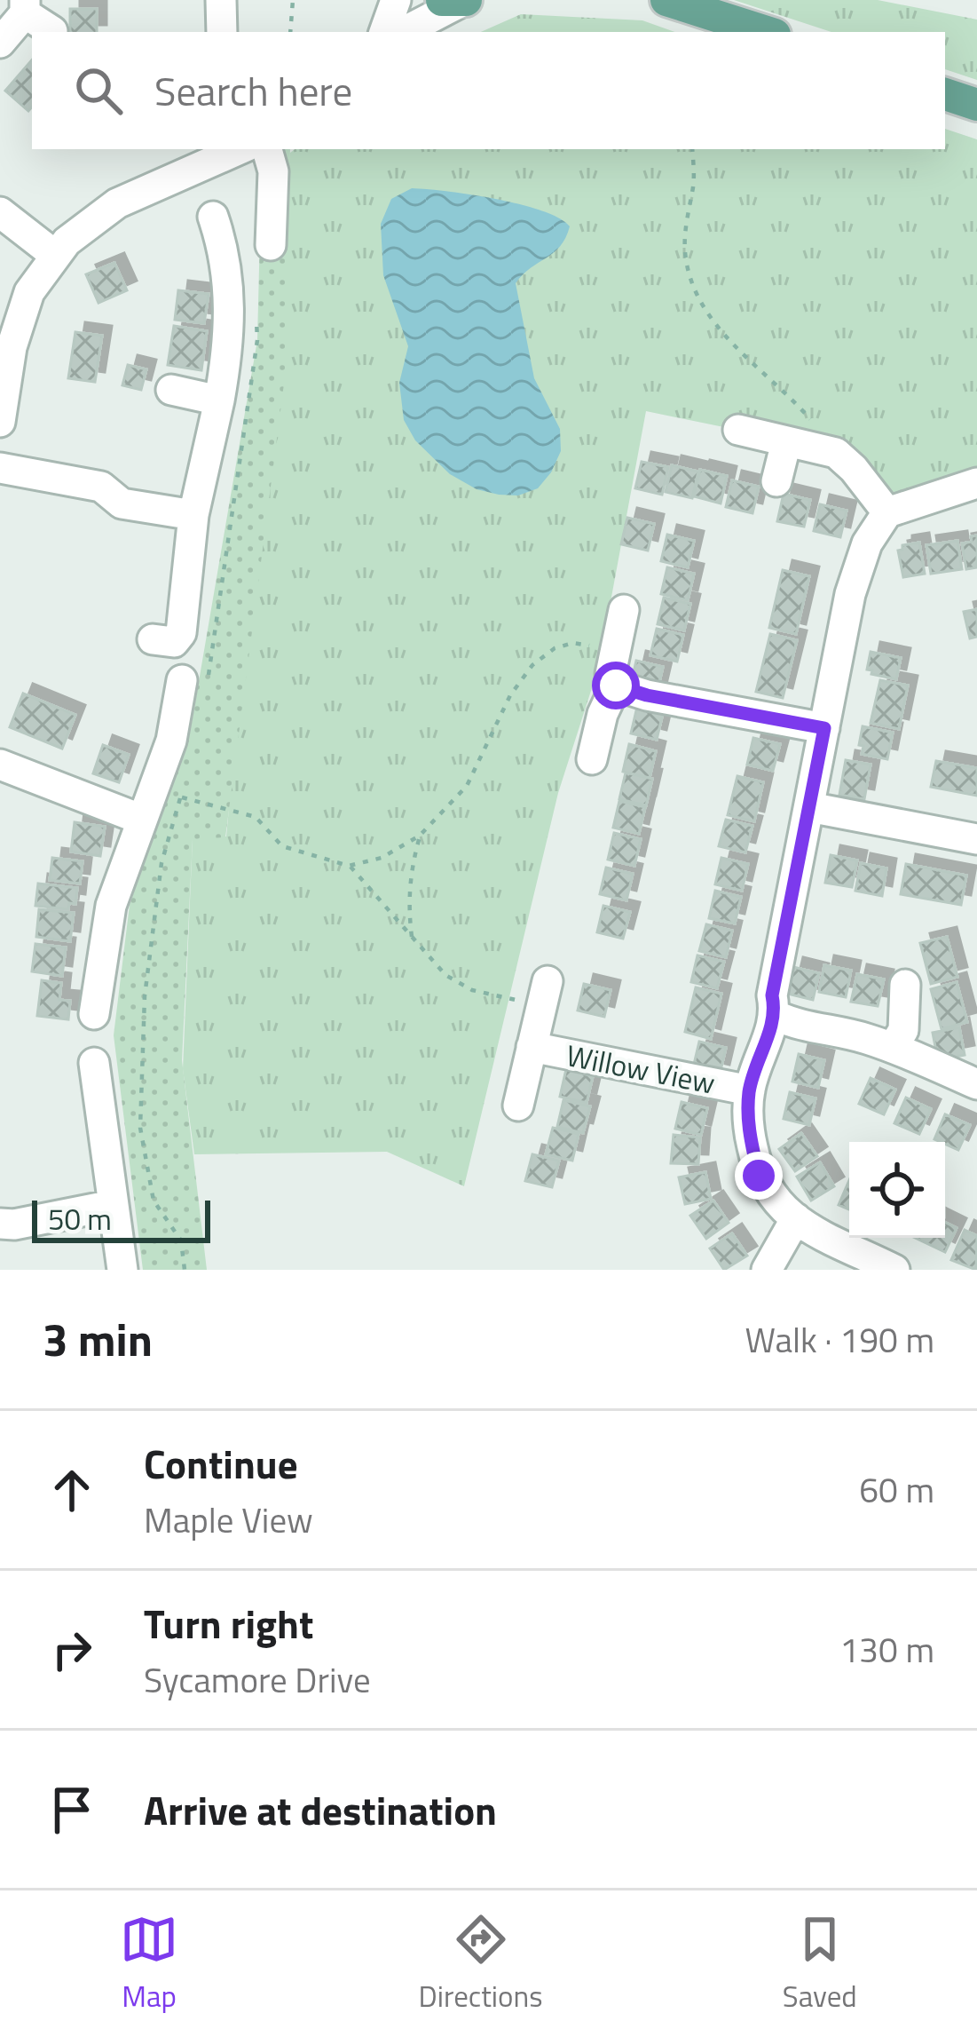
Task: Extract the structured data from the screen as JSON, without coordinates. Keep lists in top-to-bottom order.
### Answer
{
  "streets": {
    "street": ["Willow View"]
  },
  "scale_bar": "50 m",
  "page": {
    "search": "Search here",
    "scale": "50 m",
    "heading": ["3 min", "Walk · 190 m"],
    "list": [
      ["Continue", "Maple View", "60 m"],
      ["Turn right", "Sycamore Drive", "130 m"],
      "Arrive at destination"
    ],
    "nav": ["Map", "Directions", "Saved"]
  }
}
